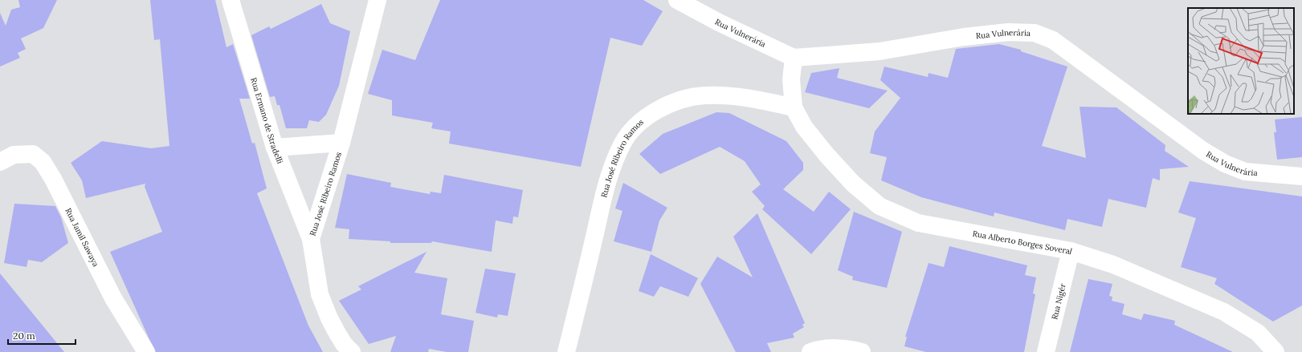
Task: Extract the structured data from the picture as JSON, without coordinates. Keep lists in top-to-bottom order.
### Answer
{
  "streets": {
    "street": [
      "Rua Vulnerária",
      "Rua Ermano de Stradelli",
      "Rua José Ribeiro Ramos",
      "Rua Jamil Sawaya",
      "Rua Alberto Borges Soveral",
      "Rua Nigér"
    ]
  },
  "crossings": [
    ["Rua Ermano de Stradelli", "Rua José Ribeiro Ramos"],
    ["Rua José Ribeiro Ramos", "Rua Alberto Borges Soveral"],
    ["Rua Alberto Borges Soveral", "Rua Nigér"]
  ],
  "scale_bar": "20 m"
}
